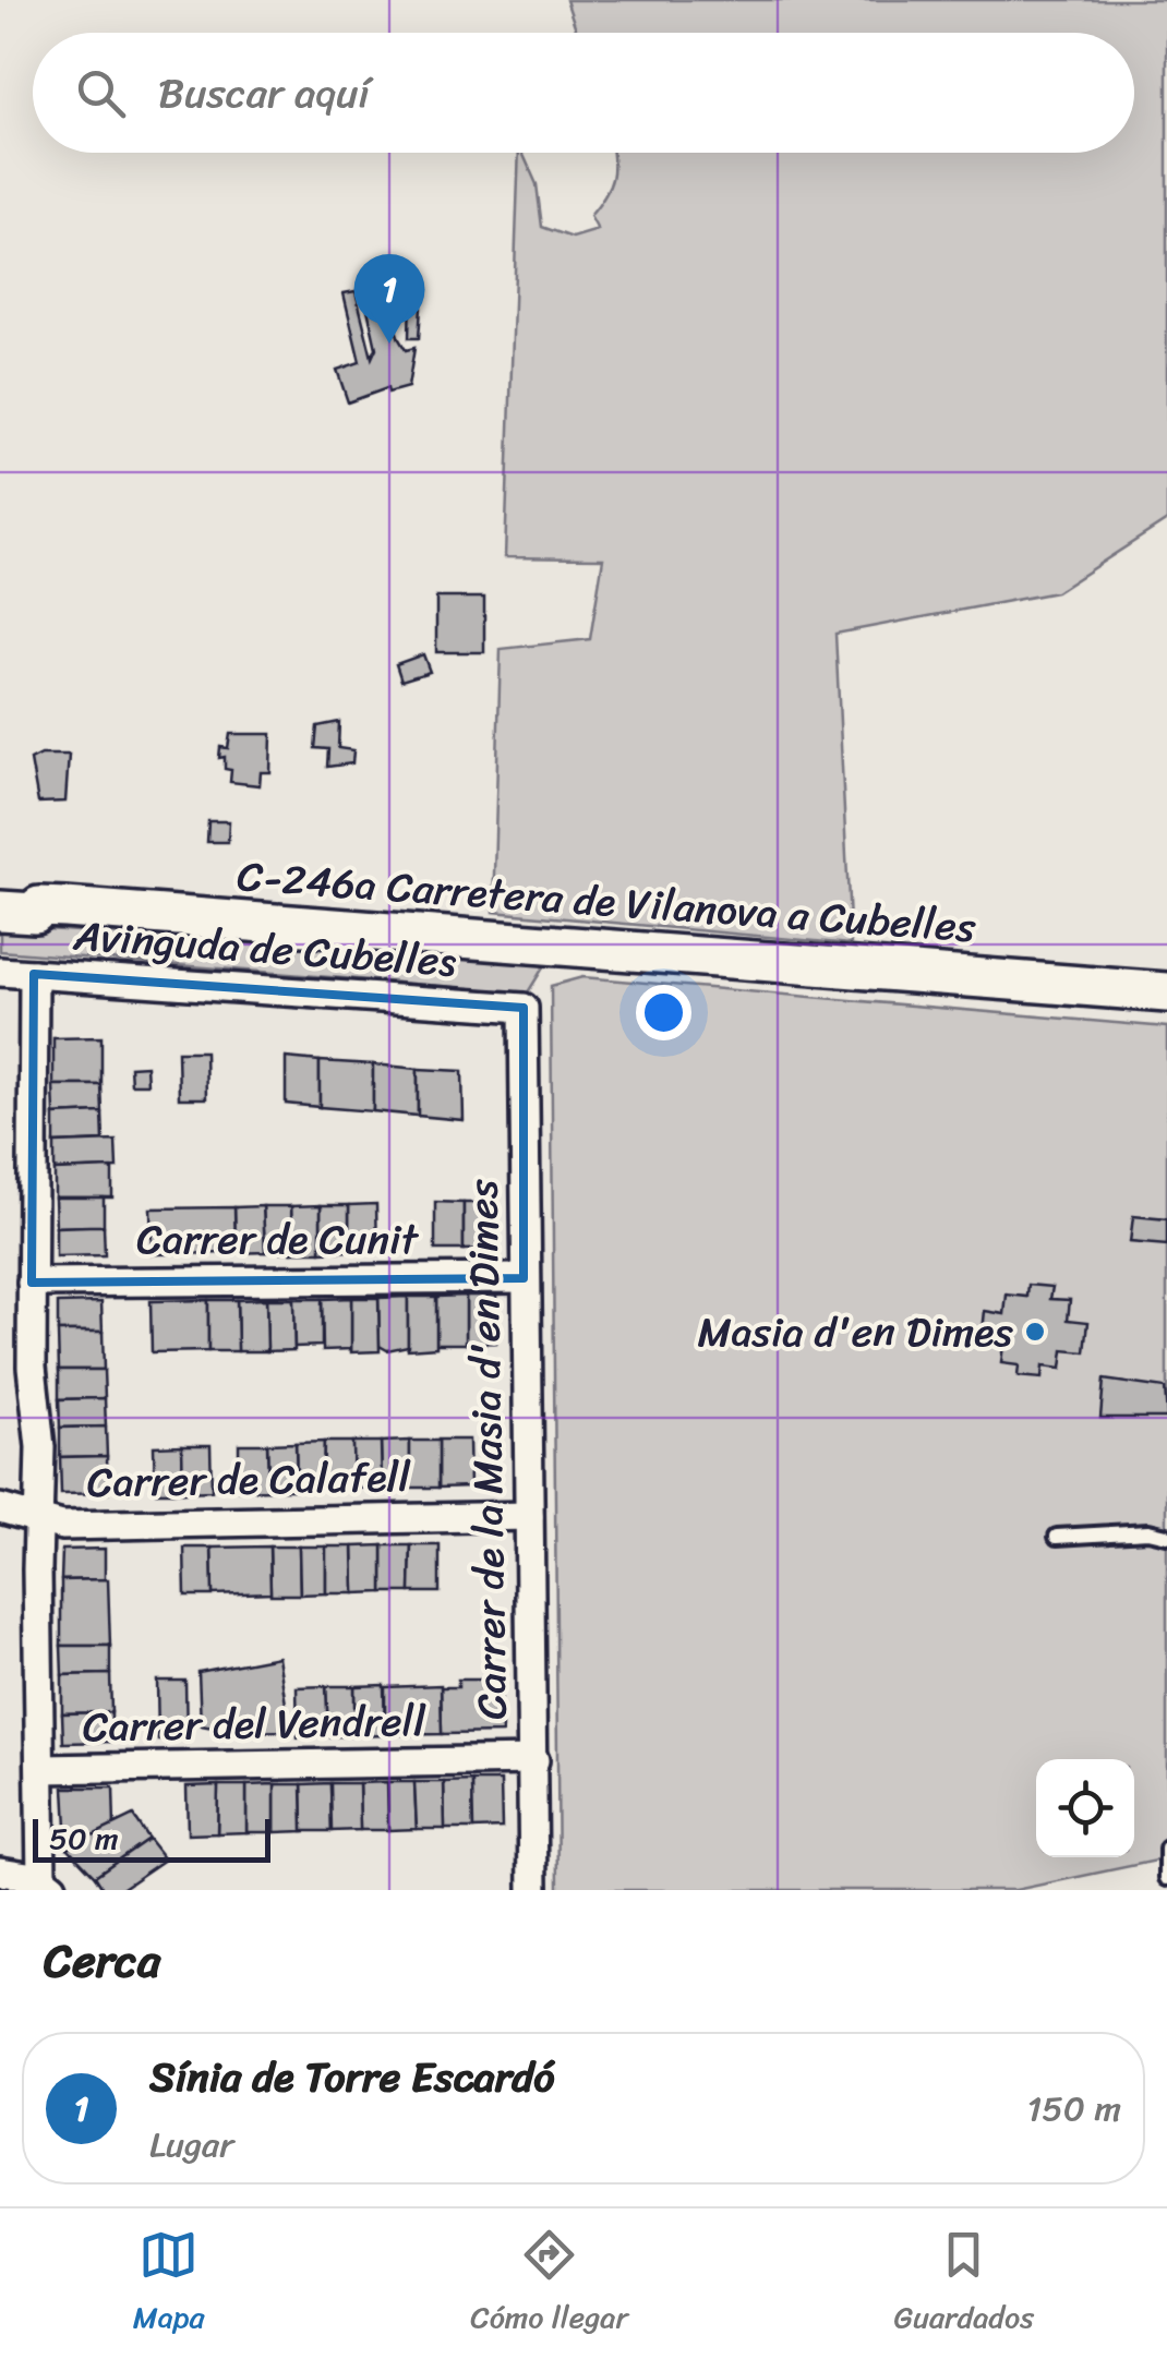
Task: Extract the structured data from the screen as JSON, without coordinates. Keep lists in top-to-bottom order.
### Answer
{
  "streets": {
    "street": [
      "C-246a Carretera de Vilanova a Cubelles",
      "Avinguda de Cubelles",
      "Carrer de Cunit",
      "Carrer de la Masia d'en Dimes",
      "Carrer de Calafell",
      "Carrer del Vendrell"
    ]
  },
  "crossings": [
    ["Avinguda de Cubelles", "Carrer de la Masia d'en Dimes"],
    ["Carrer de Cunit", "Carrer de la Masia d'en Dimes"],
    ["Carrer de la Masia d'en Dimes", "Carrer de Calafell"],
    ["Carrer de la Masia d'en Dimes", "Carrer del Vendrell"]
  ],
  "places": ["Masia d'en Dimes"],
  "scale_bar": "50 m",
  "page": {
    "search": "Buscar aquí",
    "pins": "1",
    "scale": "50 m",
    "heading": "Cerca",
    "list": [
      {
        "mark": "1",
        "name": "Sínia de Torre Escardó",
        "note": "Lugar",
        "value": "150 m"
      }
    ],
    "nav": ["Mapa", "Cómo llegar", "Guardados"]
  }
}
